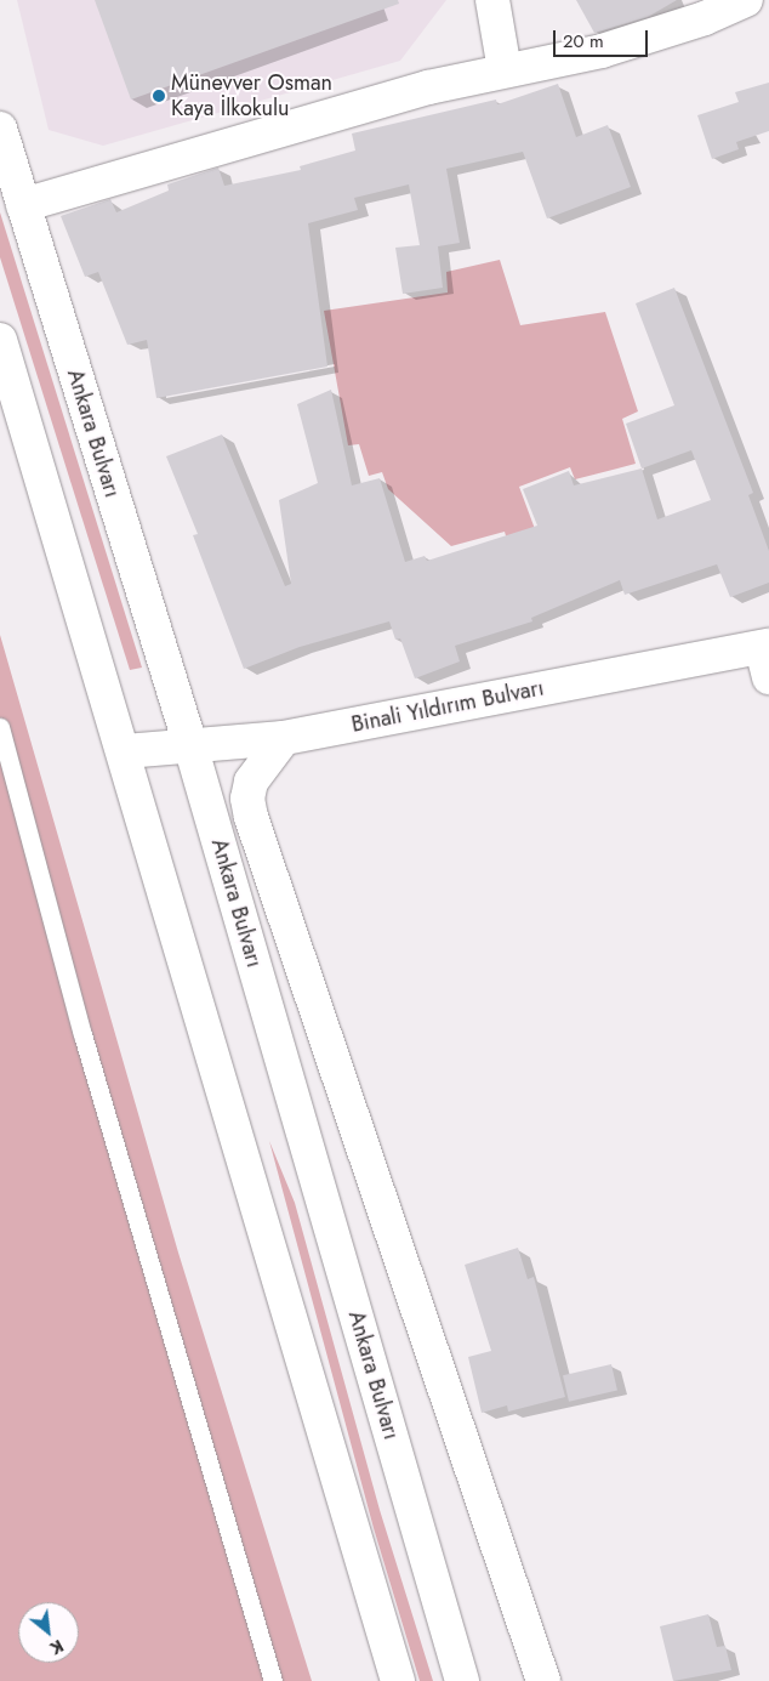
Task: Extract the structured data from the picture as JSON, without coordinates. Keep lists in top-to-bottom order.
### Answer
{
  "streets": {
    "main road": ["Ankara Bulvarı", "Binali Yıldırım Bulvarı"]
  },
  "crossings": [
    ["Ankara Bulvarı", "Binali Yıldırım Bulvarı"]
  ],
  "places": ["Münevver Osman Kaya İlkokulu"],
  "scale_bar": "20 m",
  "north": "bottom right"
}
